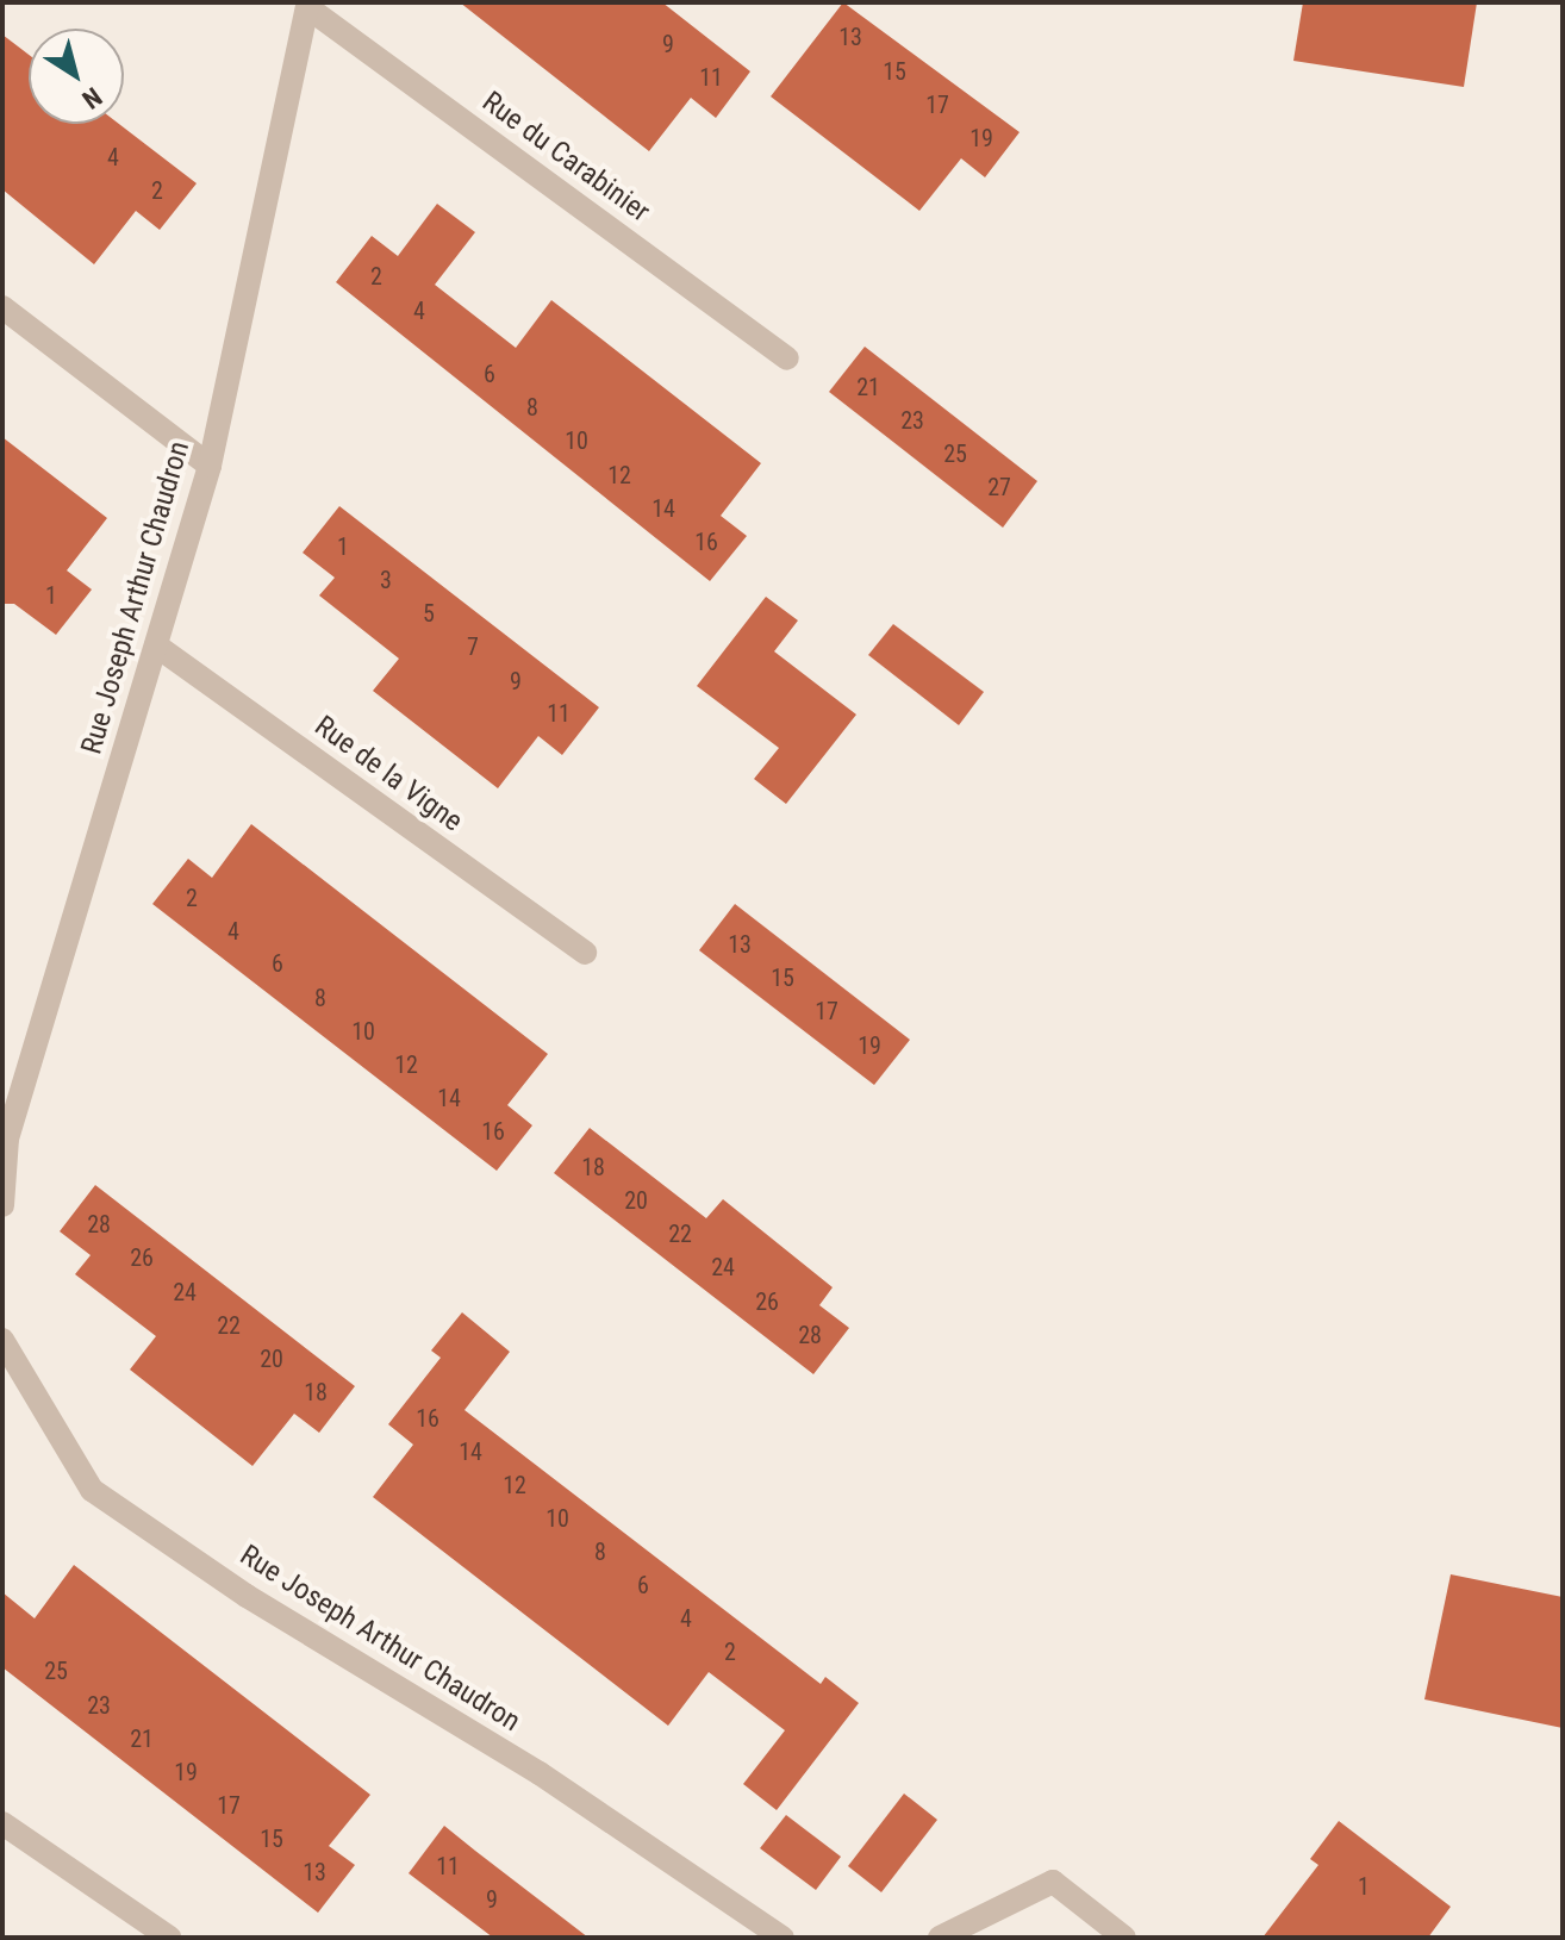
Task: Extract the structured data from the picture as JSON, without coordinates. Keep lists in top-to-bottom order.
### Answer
{
  "streets": {
    "street": ["Rue du Carabinier", "Rue Joseph Arthur Chaudron", "Rue de la Vigne"]
  },
  "crossings": [
    ["Rue du Carabinier", "Rue Joseph Arthur Chaudron"],
    ["Rue Joseph Arthur Chaudron", "Rue de la Vigne"]
  ],
  "house_numbers": [
    "13",
    "9",
    "15",
    "11",
    "17",
    "19",
    "4",
    "2",
    "2",
    "4",
    "6",
    "21",
    "8",
    "23",
    "10",
    "25",
    "12",
    "27",
    "14",
    "16",
    "1",
    "3",
    "1",
    "5",
    "7",
    "9",
    "11",
    "2",
    "4",
    "13",
    "6",
    "15",
    "8",
    "17",
    "10",
    "19",
    "12",
    "14",
    "16",
    "18",
    "20",
    "28",
    "22",
    "26",
    "24",
    "24",
    "26",
    "22",
    "28",
    "20",
    "18",
    "16",
    "14",
    "12",
    "10",
    "8",
    "6",
    "4",
    "2",
    "25",
    "23",
    "21",
    "19",
    "17",
    "15",
    "11",
    "13",
    "1",
    "9"
  ],
  "north": "bottom right"
}
